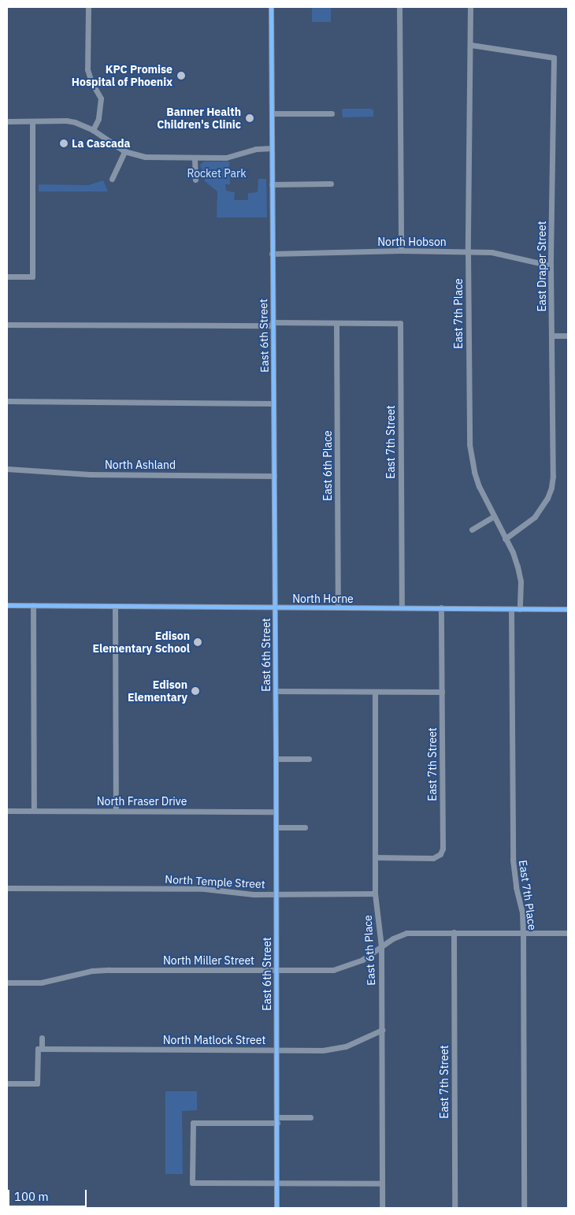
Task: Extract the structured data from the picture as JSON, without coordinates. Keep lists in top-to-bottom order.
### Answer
{
  "streets": {
    "street": [
      "North Hobson",
      "East Draper Street",
      "East 7th Place",
      "East 6th Street",
      "East 7th Street",
      "North Ashland",
      "East 6th Place",
      "North Horne",
      "North Fraser Drive",
      "North Temple Street",
      "North Miller Street",
      "North Matlock Street"
    ]
  },
  "crossings": [
    ["North Hobson", "East Draper Street"],
    ["North Hobson", "East 7th Place"],
    ["North Hobson", "East 6th Street"],
    ["East Draper Street", "East 7th Place"],
    ["East 7th Place", "North Horne"],
    ["East 7th Place", "North Miller Street"],
    ["East 6th Street", "North Ashland"],
    ["East 6th Street", "North Horne"],
    ["East 6th Street", "North Fraser Drive"],
    ["East 6th Street", "North Temple Street"],
    ["East 6th Street", "North Miller Street"],
    ["East 6th Street", "North Matlock Street"],
    ["East 7th Street", "East 6th Place"],
    ["East 7th Street", "North Horne"],
    ["East 7th Street", "North Miller Street"],
    ["East 6th Place", "North Horne"],
    ["East 6th Place", "North Temple Street"],
    ["East 6th Place", "North Miller Street"],
    ["East 6th Place", "North Matlock Street"]
  ],
  "parks": ["Rocket Park"],
  "places": [
    "KPC Promise Hospital of Phoenix",
    "Banner Health Children's Clinic",
    "La Cascada",
    "Edison Elementary School",
    "Edison Elementary"
  ],
  "scale_bar": "100 m"
}
